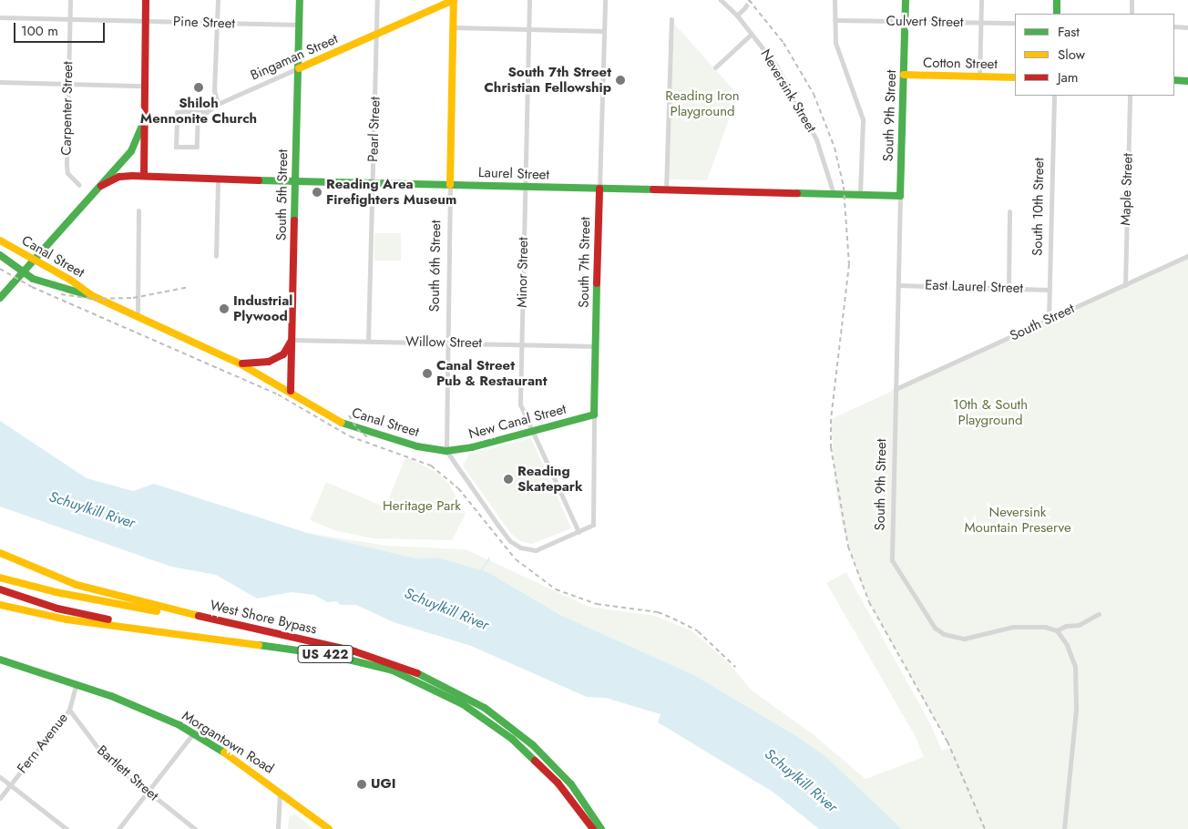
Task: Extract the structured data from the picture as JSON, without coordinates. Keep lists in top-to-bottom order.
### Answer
{
  "streets": {
    "main road": [
      "Bingaman Street",
      "Cotton Street",
      "South 9th Street",
      "Laurel Street",
      "South 5th Street",
      "Canal Street",
      "South 7th Street",
      "South 6th Street",
      "New Canal Street",
      "West Shore Bypass",
      "US 422",
      "Morgantown Road"
    ],
    "street": [
      "Culvert Street",
      "Pine Street",
      "Neversink Street",
      "Carpenter Street",
      "Pearl Street",
      "Maple Street",
      "South 10th Street",
      "Minor Street",
      "East Laurel Street",
      "South Street",
      "Willow Street",
      "Fern Avenue",
      "Bartlett Street"
    ]
  },
  "crossings": [
    ["Culvert Street", "South 9th Street"],
    ["Pine Street", "Carpenter Street"],
    ["Pine Street", "South 5th Street"],
    ["Bingaman Street", "Pearl Street"],
    ["Bingaman Street", "South 5th Street"],
    ["Bingaman Street", "South 6th Street"],
    ["Cotton Street", "South 9th Street"],
    ["Neversink Street", "Laurel Street"],
    ["South 9th Street", "Laurel Street"],
    ["South 9th Street", "East Laurel Street"],
    ["South 9th Street", "South Street"],
    ["Pearl Street", "Laurel Street"],
    ["Pearl Street", "Willow Street"],
    ["Laurel Street", "South 5th Street"],
    ["Laurel Street", "South 7th Street"],
    ["Laurel Street", "South 6th Street"],
    ["Laurel Street", "Minor Street"],
    ["Maple Street", "South Street"],
    ["South 5th Street", "Canal Street"],
    ["South 5th Street", "Willow Street"],
    ["South 10th Street", "East Laurel Street"],
    ["South 10th Street", "South Street"],
    ["Canal Street", "South 6th Street"],
    ["Canal Street", "New Canal Street"],
    ["South 7th Street", "Minor Street"],
    ["South 7th Street", "Willow Street"],
    ["South 7th Street", "New Canal Street"],
    ["South 6th Street", "Willow Street"],
    ["South 6th Street", "New Canal Street"],
    ["Minor Street", "Willow Street"],
    ["Minor Street", "New Canal Street"],
    ["Morgantown Road", "Fern Avenue"],
    ["Fern Avenue", "Bartlett Street"]
  ],
  "water": ["Schuylkill River"],
  "parks": [
    "Reading Iron Playground",
    "10th & South Playground",
    "Heritage Park",
    "Neversink Mountain Preserve"
  ],
  "places": [
    "South 7th Street Christian Fellowship",
    "Shiloh Mennonite Church",
    "Reading Area Firefighters Museum",
    "Industrial Plywood",
    "Canal Street Pub & Restaurant",
    "Reading Skatepark",
    "UGI"
  ],
  "legend": ["Fast", "Slow", "Jam"],
  "scale_bar": "100 m"
}
